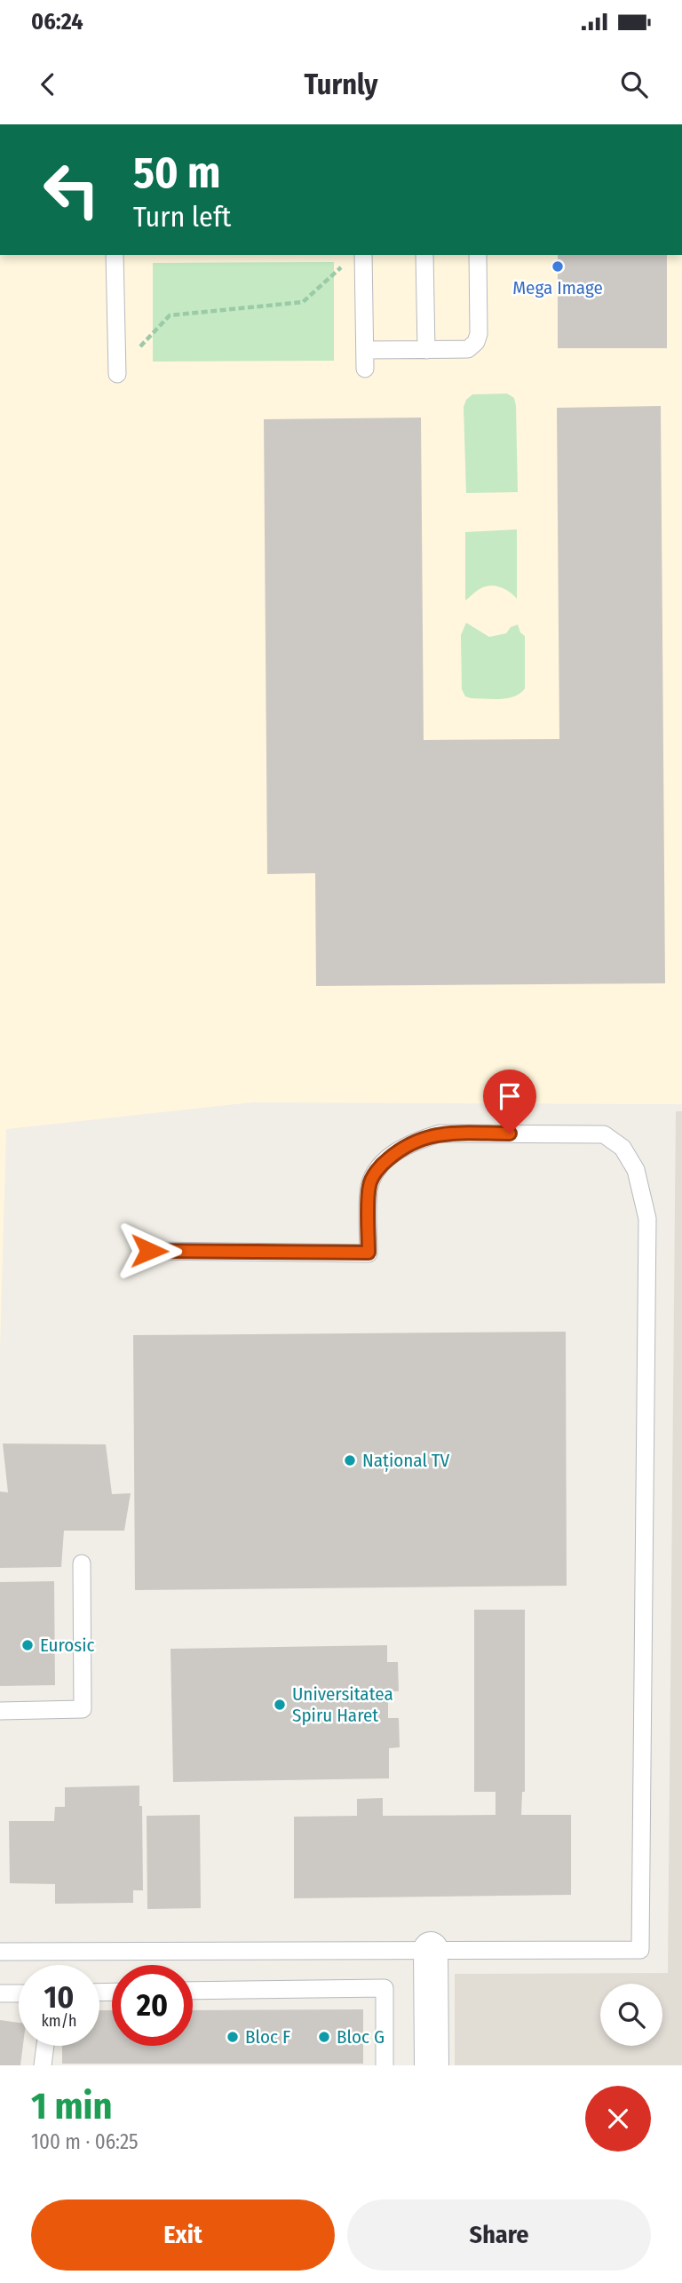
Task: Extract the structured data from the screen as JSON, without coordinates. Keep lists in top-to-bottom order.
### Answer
{
  "places": [
    "Mega Image",
    "Național TV",
    "Eurosic",
    "Universitatea Spiru Haret",
    "Bloc F",
    "Bloc G"
  ],
  "page": {
    "status": "06:24",
    "header": "Turnly",
    "turn": ["50 m", "Turn left"],
    "speed": "10 km/h",
    "limit": "20",
    "heading": ["1 min", "100 m · 06:25"],
    "buttons": ["Exit", "Share"]
  }
}
